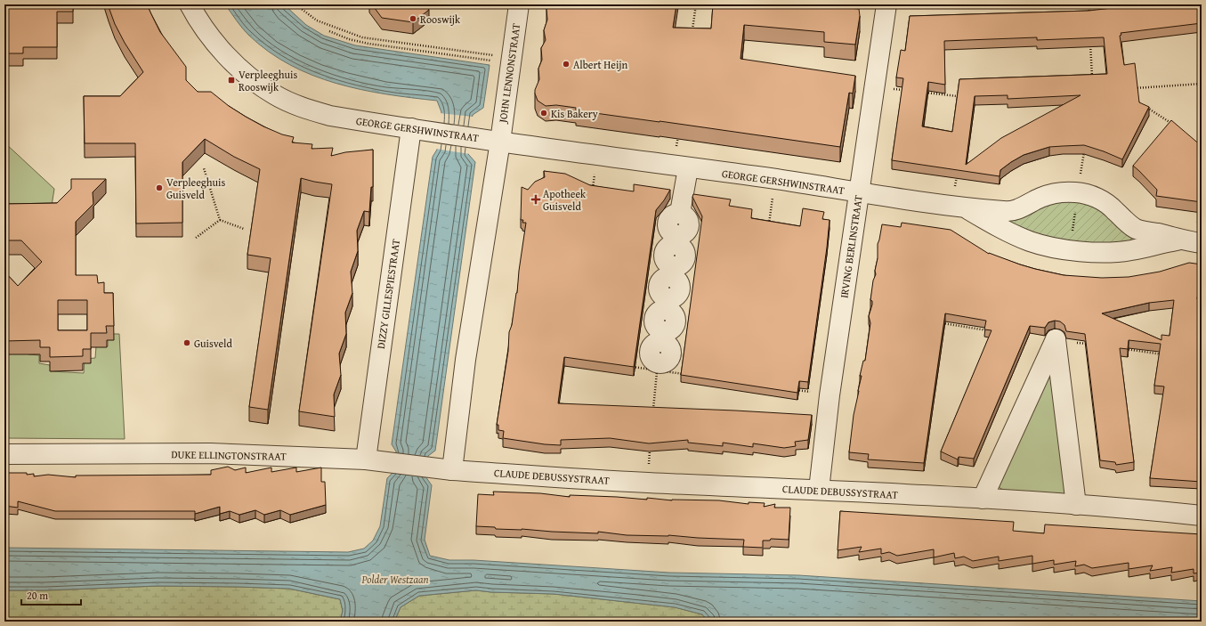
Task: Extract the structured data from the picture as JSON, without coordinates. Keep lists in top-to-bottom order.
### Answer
{
  "streets": {
    "street": [
      "JOHN LENNONSTRAAT",
      "GEORGE GERSHWINSTRAAT",
      "IRVING BERLINSTRAAT",
      "DIZZY GILLESPIESTRAAT",
      "DUKE ELLINGTONSTRAAT",
      "CLAUDE DEBUSSYSTRAAT"
    ]
  },
  "crossings": [
    ["JOHN LENNONSTRAAT", "GEORGE GERSHWINSTRAAT"],
    ["GEORGE GERSHWINSTRAAT", "IRVING BERLINSTRAAT"],
    ["GEORGE GERSHWINSTRAAT", "DIZZY GILLESPIESTRAAT"],
    ["IRVING BERLINSTRAAT", "CLAUDE DEBUSSYSTRAAT"],
    ["DIZZY GILLESPIESTRAAT", "DUKE ELLINGTONSTRAAT"],
    ["DUKE ELLINGTONSTRAAT", "CLAUDE DEBUSSYSTRAAT"]
  ],
  "parks": ["Polder Westzaan"],
  "places": {
    "other": [
      "Rooswijk",
      "Albert Heijn",
      "Kis Bakery",
      "Verpleeghuis Guisveld",
      "Guisveld"
    ],
    "transit": ["Verpleeghuis Rooswijk"],
    "health": ["Apotheek Guisveld"]
  },
  "scale_bar": "20 m"
}
